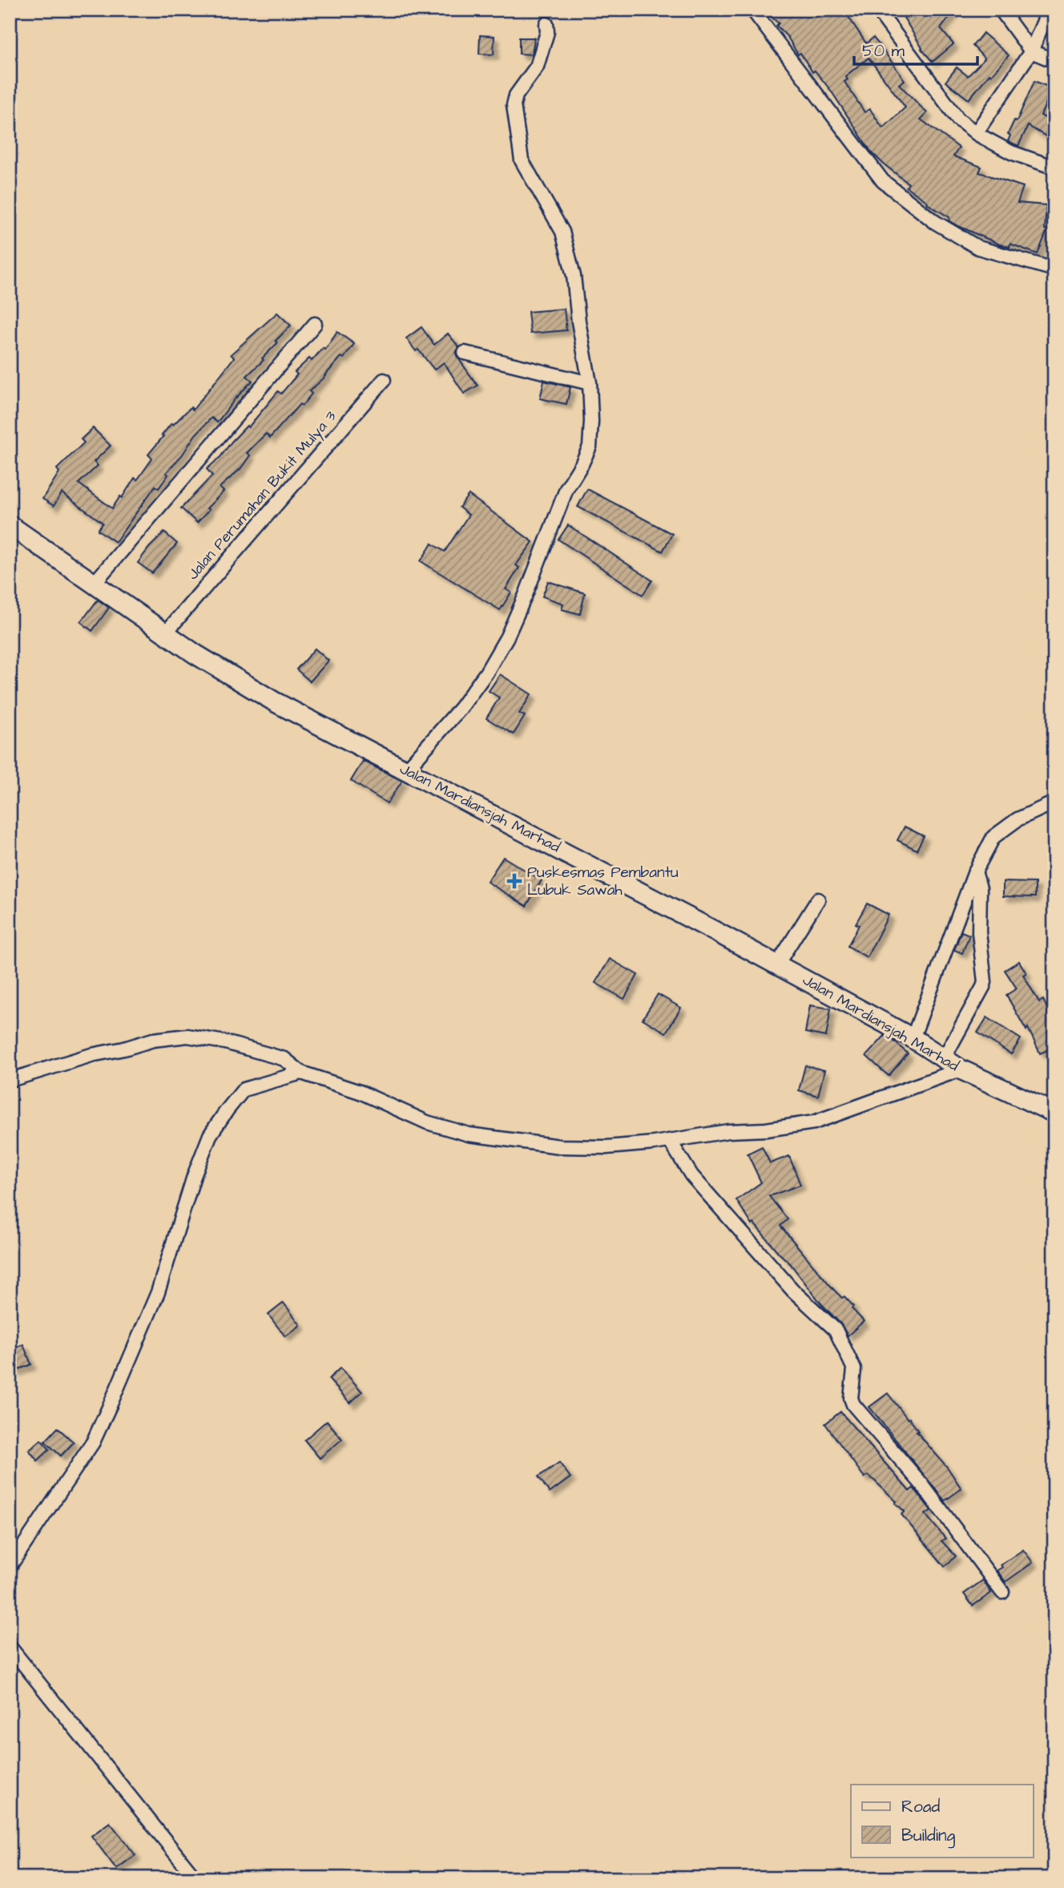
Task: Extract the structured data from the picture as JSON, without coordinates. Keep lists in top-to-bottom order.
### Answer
{
  "streets": {
    "street": ["Jalan Perumahan Bukit Mulya 3", "Jalan Mardiansjah Marhad"]
  },
  "crossings": [
    ["Jalan Perumahan Bukit Mulya 3", "Jalan Mardiansjah Marhad"]
  ],
  "places": {
    "health": ["Puskesmas Pembantu Lubuk Sawah"]
  },
  "legend": ["Road", "Building"],
  "scale_bar": "50 m"
}
